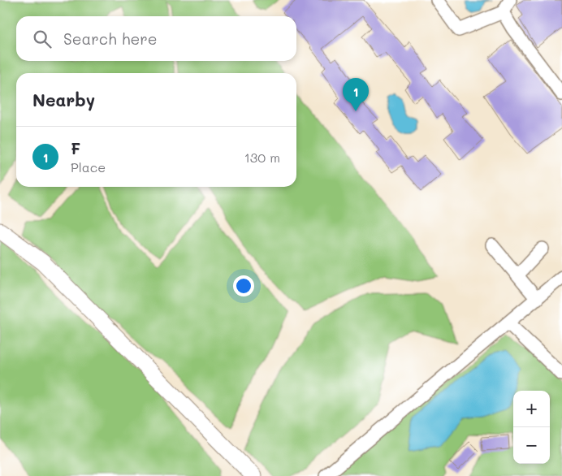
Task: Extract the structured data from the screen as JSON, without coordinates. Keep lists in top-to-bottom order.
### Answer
{
  "page": {
    "search": "Search here",
    "heading": "Nearby",
    "pins": "1",
    "list": [
      {
        "mark": "1",
        "name": "F",
        "note": "Place",
        "value": "130 m"
      }
    ],
    "map_buttons": ["+", "−"]
  }
}
